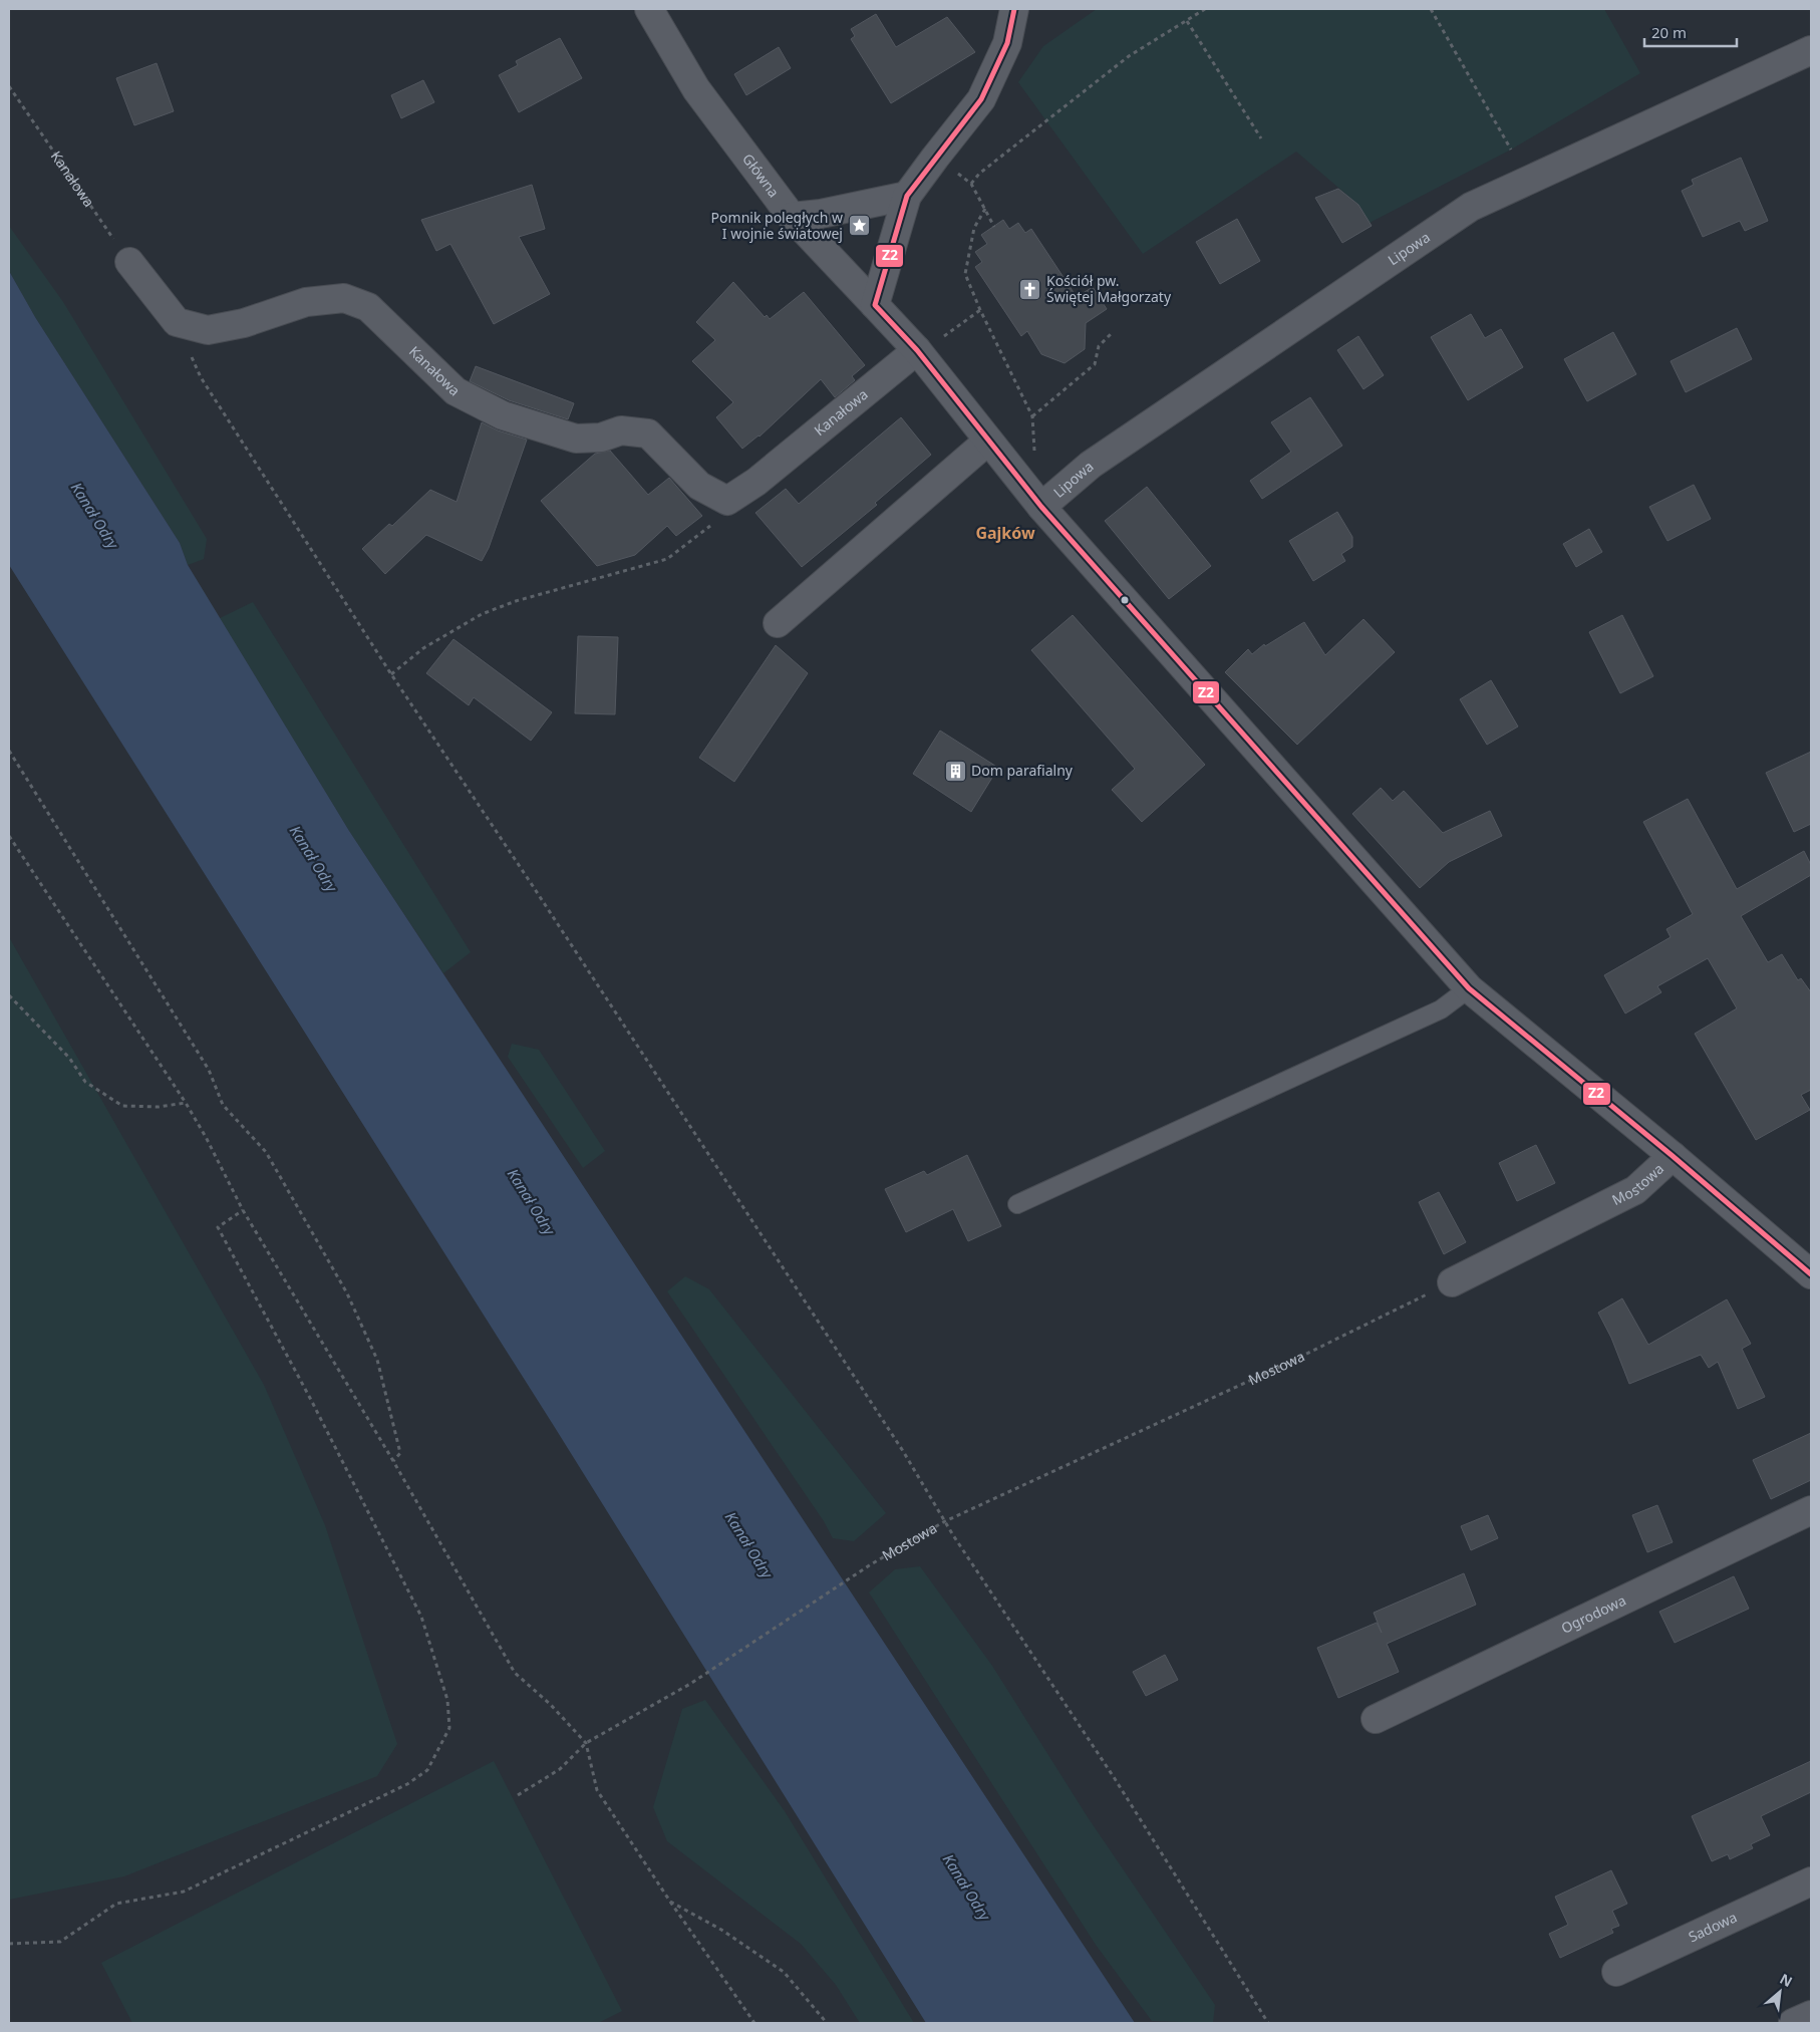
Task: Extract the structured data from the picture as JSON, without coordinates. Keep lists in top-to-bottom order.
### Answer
{
  "streets": {
    "street": [
      "Główna",
      "Kanałowa",
      "Lipowa",
      "Mostowa",
      "Ogrodowa",
      "Sadowa"
    ]
  },
  "crossings": [
    ["Główna", "Kanałowa"],
    ["Główna", "Lipowa"],
    ["Główna", "Mostowa"]
  ],
  "districts": ["Gajków"],
  "water": ["Kanał Odry"],
  "places": {
    "place": ["Pomnik poległych w I wojnie światowej"],
    "church": ["Kościół pw. Świętej Małgorzaty"],
    "building": ["Dom parafialny"]
  },
  "lines": ["transit line Z2"],
  "scale_bar": "20 m",
  "north": "top right"
}
